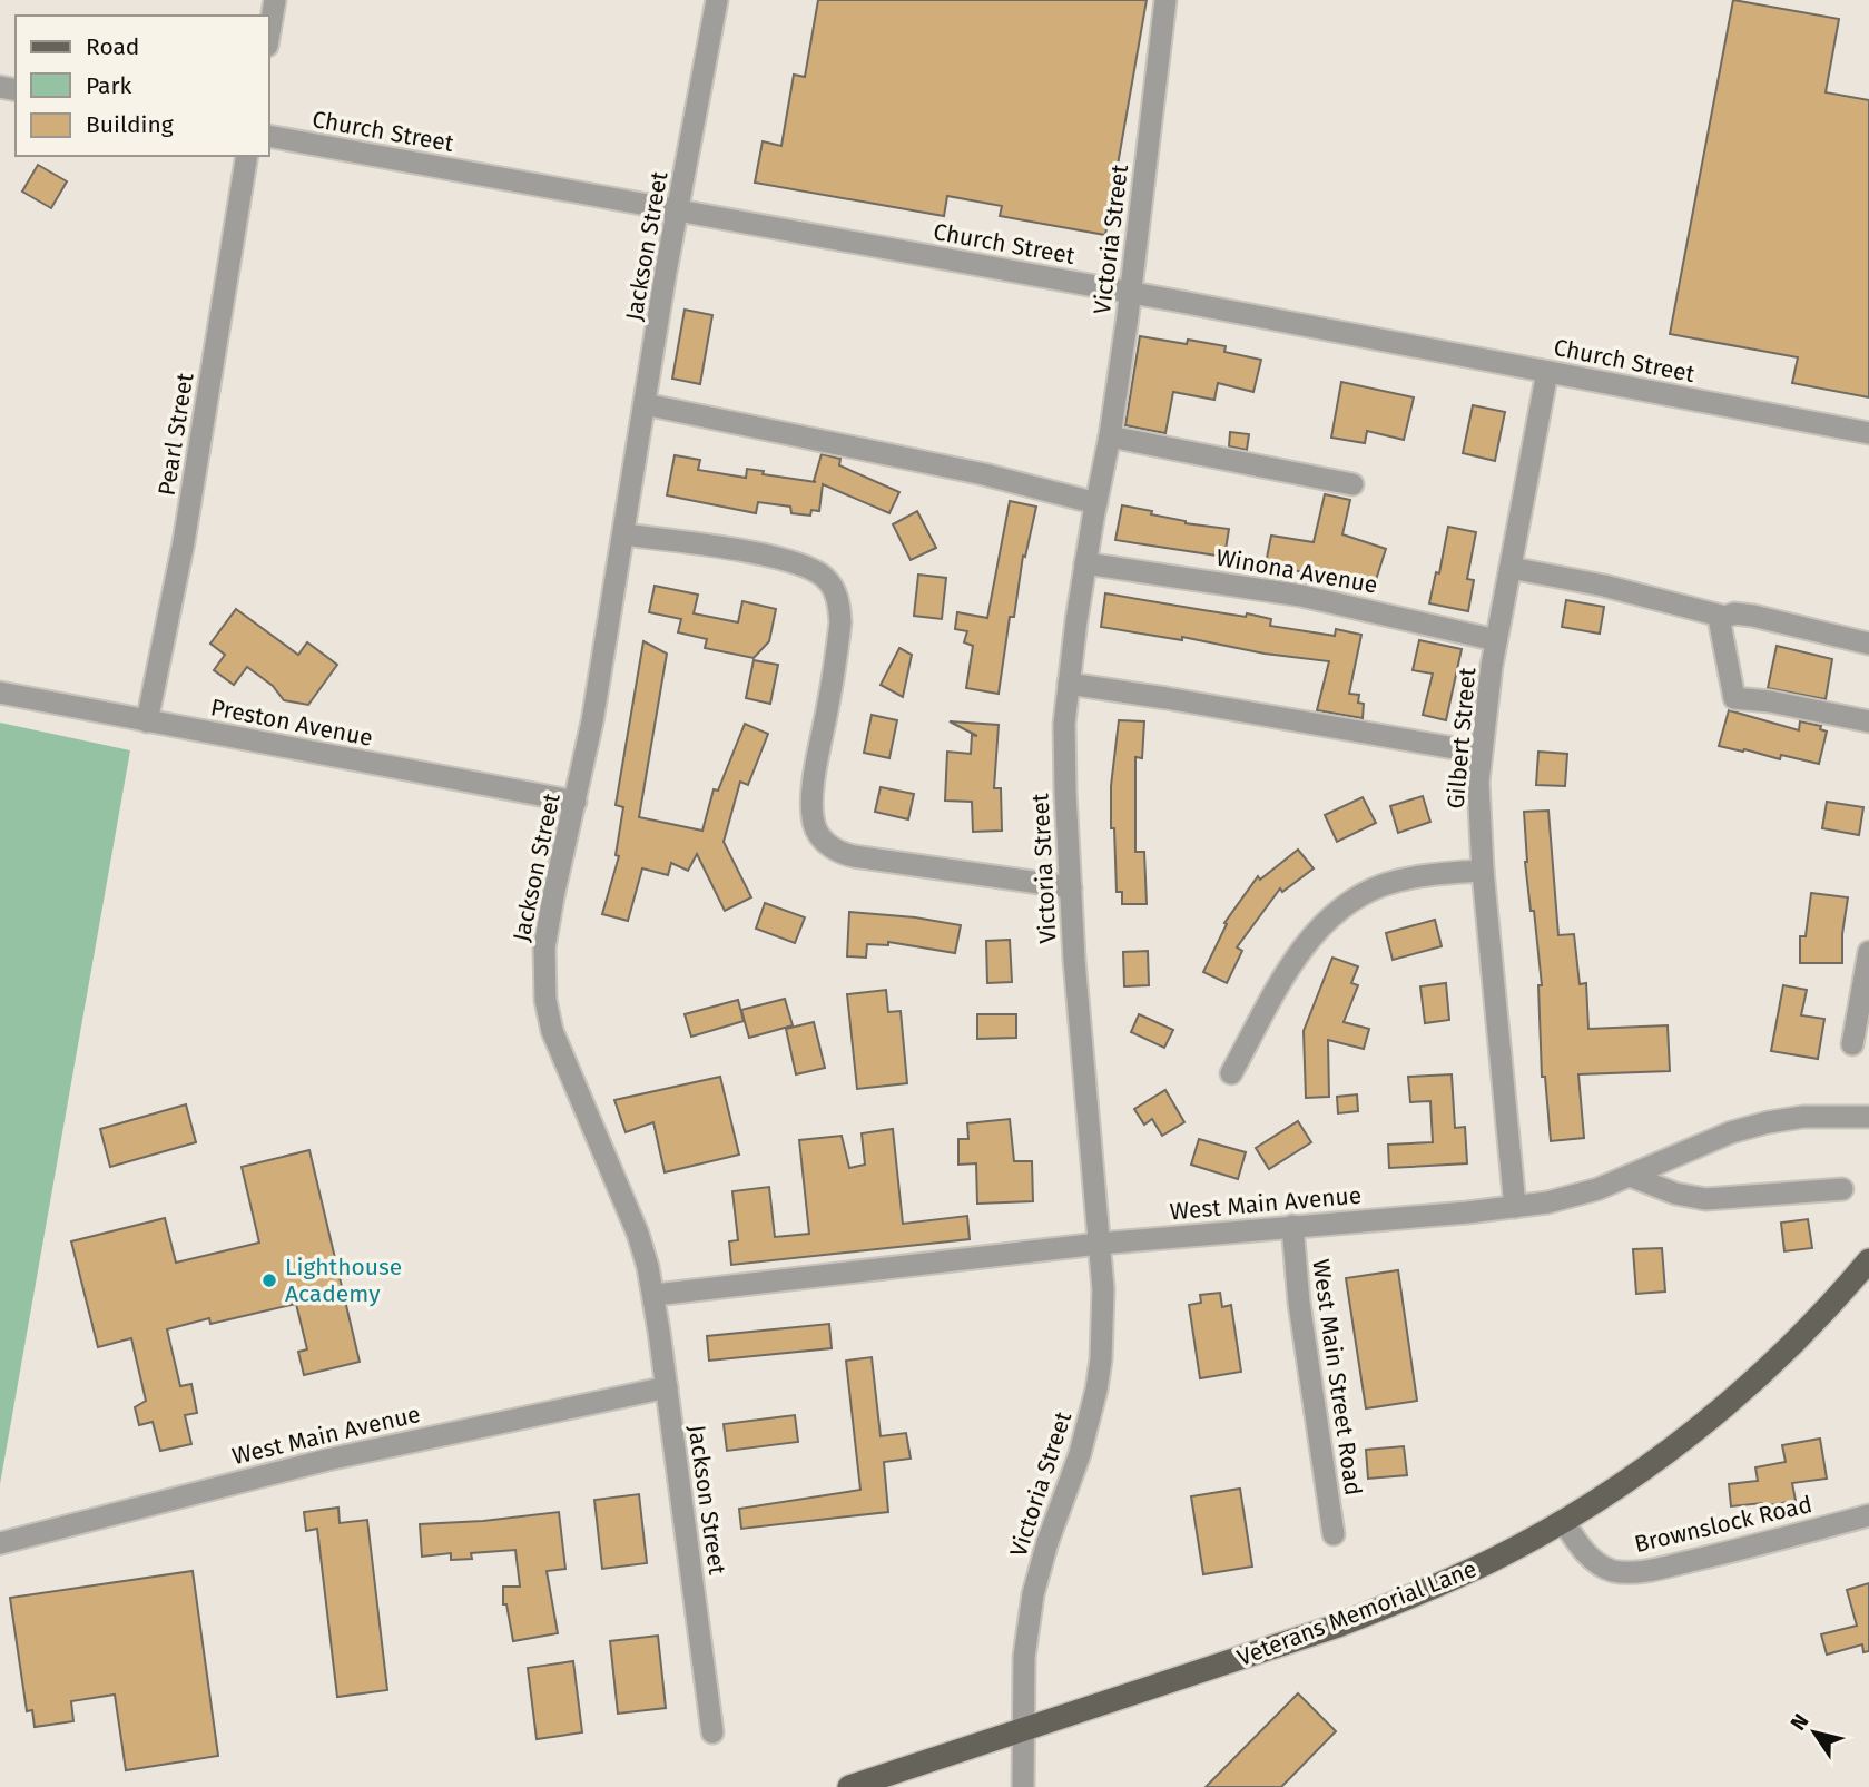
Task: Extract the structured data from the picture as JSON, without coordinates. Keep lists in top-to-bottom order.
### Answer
{
  "streets": {
    "main road": ["Veterans Memorial Lane"],
    "street": [
      "Church Street",
      "Victoria Street",
      "Jackson Street",
      "Pearl Street",
      "Winona Avenue",
      "Preston Avenue",
      "Gilbert Street",
      "West Main Avenue",
      "West Main Street Road",
      "Brownslock Road"
    ]
  },
  "crossings": [
    ["Church Street", "Victoria Street"],
    ["Church Street", "Jackson Street"],
    ["Church Street", "Gilbert Street"],
    ["Victoria Street", "Winona Avenue"],
    ["Victoria Street", "West Main Avenue"],
    ["Victoria Street", "Veterans Memorial Lane"],
    ["Jackson Street", "Preston Avenue"],
    ["Jackson Street", "West Main Avenue"],
    ["Pearl Street", "Preston Avenue"],
    ["Winona Avenue", "Gilbert Street"],
    ["Gilbert Street", "West Main Avenue"],
    ["West Main Avenue", "West Main Street Road"],
    ["Brownslock Road", "Veterans Memorial Lane"]
  ],
  "places": ["Lighthouse Academy"],
  "legend": ["Road", "Park", "Building"],
  "north": "top left"
}
